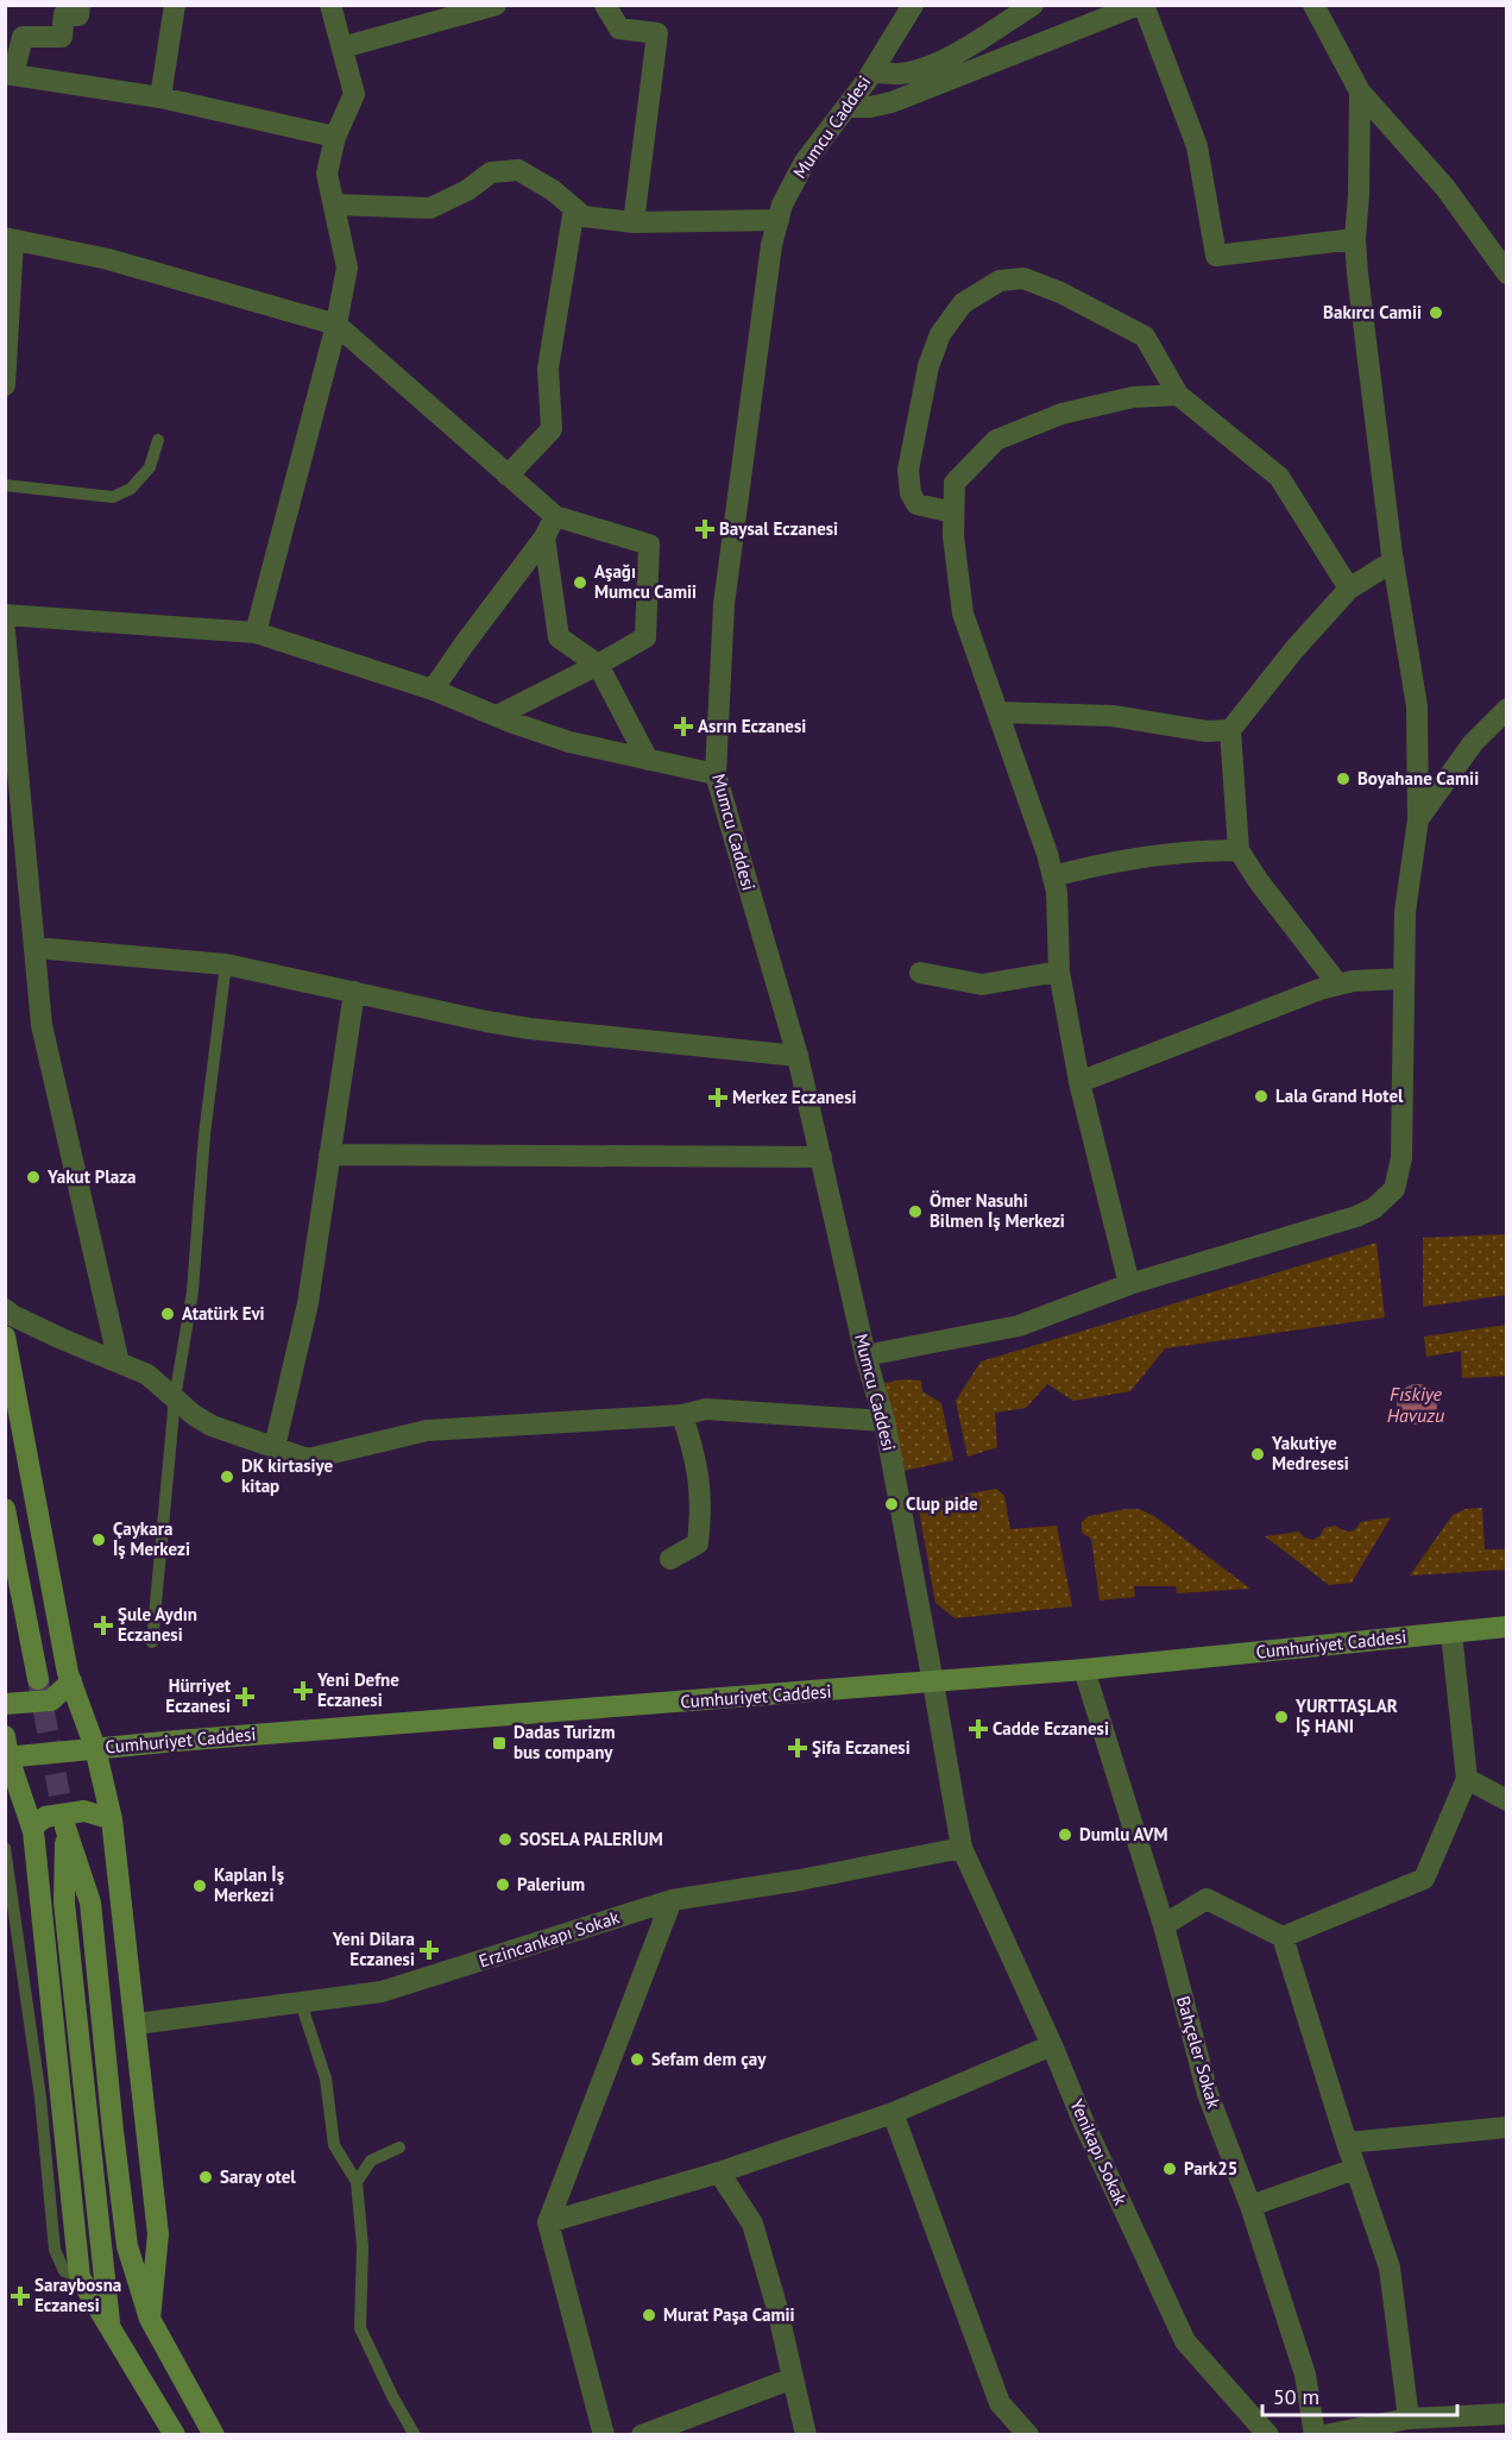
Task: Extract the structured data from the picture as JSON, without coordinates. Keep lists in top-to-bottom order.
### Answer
{
  "streets": {
    "main road": ["Cumhuriyet Caddesi"],
    "street": [
      "Mumcu Caddesi",
      "Erzincankapı Sokak",
      "Bahçeler Sokak",
      "Yenikapı Sokak"
    ]
  },
  "crossings": [
    ["Mumcu Caddesi", "Cumhuriyet Caddesi"],
    ["Mumcu Caddesi", "Erzincankapı Sokak"],
    ["Mumcu Caddesi", "Yenikapı Sokak"],
    ["Cumhuriyet Caddesi", "Bahçeler Sokak"],
    ["Erzincankapı Sokak", "Yenikapı Sokak"]
  ],
  "water": ["Fıskiye Havuzu"],
  "places": {
    "other": [
      "Bakırcı Camii",
      "Aşağı Mumcu Camii",
      "Boyahane Camii",
      "Lala Grand Hotel",
      "Yakut Plaza",
      "Ömer Nasuhi Bilmen İş Merkezi",
      "Atatürk Evi",
      "Yakutiye Medresesi",
      "DK kirtasiye kitap",
      "Clup pide",
      "Çaykara İş Merkezi",
      "YURTTAŞLAR İŞ HANI",
      "Dumlu AVM",
      "SOSELA PALERİUM",
      "Palerium",
      "Kaplan İş Merkezi",
      "Sefam dem çay",
      "Park25",
      "Saray otel",
      "Murat Paşa Camii"
    ],
    "health": [
      "Baysal Eczanesi",
      "Asrın Eczanesi",
      "Merkez Eczanesi",
      "Şule Aydın Eczanesi",
      "Yeni Defne Eczanesi",
      "Hürriyet Eczanesi",
      "Cadde Eczanesi",
      "Şifa Eczanesi",
      "Yeni Dilara Eczanesi",
      "Saraybosna Eczanesi"
    ],
    "transit": ["Dadas Turizm bus company"]
  },
  "scale_bar": "50 m"
}
